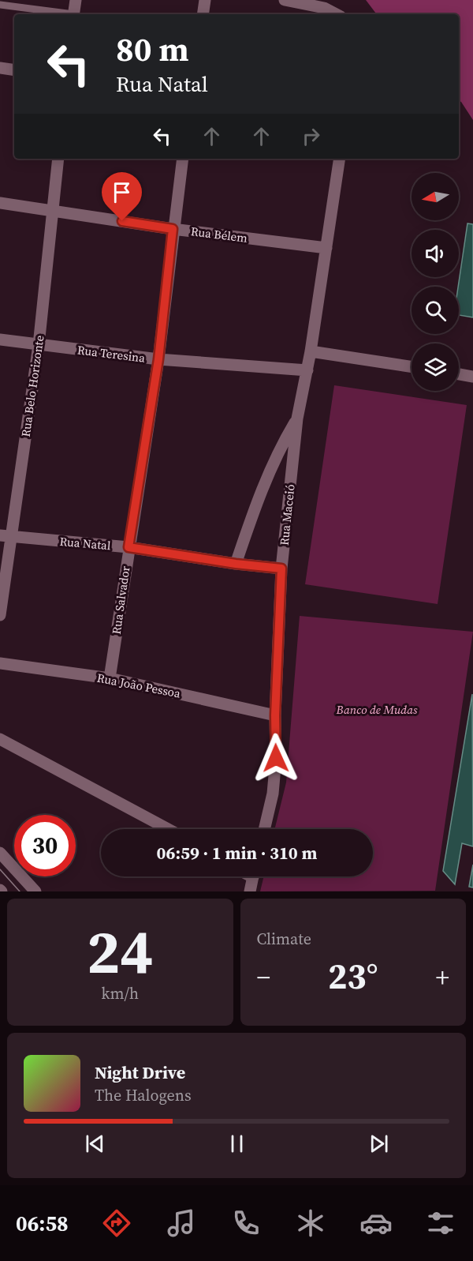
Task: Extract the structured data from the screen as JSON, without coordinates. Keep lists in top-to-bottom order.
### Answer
{
  "streets": {
    "street": [
      "Rua Bélem",
      "Rua Teresina",
      "Rua Belo Horizonte",
      "Rua Maceió",
      "Rua Natal",
      "Rua Salvador",
      "Rua João Pessoa"
    ]
  },
  "crossings": [
    ["Rua Bélem", "Rua Belo Horizonte"],
    ["Rua Bélem", "Rua Maceió"],
    ["Rua Bélem", "Rua Salvador"],
    ["Rua Teresina", "Rua Belo Horizonte"],
    ["Rua Teresina", "Rua Maceió"],
    ["Rua Teresina", "Rua Salvador"],
    ["Rua Belo Horizonte", "Rua Natal"],
    ["Rua Maceió", "Rua Natal"],
    ["Rua Maceió", "Rua João Pessoa"],
    ["Rua Natal", "Rua Salvador"],
    ["Rua Salvador", "Rua João Pessoa"]
  ],
  "parks": ["Banco de Mudas"],
  "north": "left",
  "page": {
    "turn": ["80 m", "Rua Natal"],
    "limit": "30",
    "trip": "06:59 · 1 min · 310 m",
    "tile": [
      ["24", "km/h"],
      "Climate"
    ],
    "heat": ["−", "23°", "+"],
    "song": ["Night Drive", "The Halogens"],
    "tabs": "06:58"
  }
}
